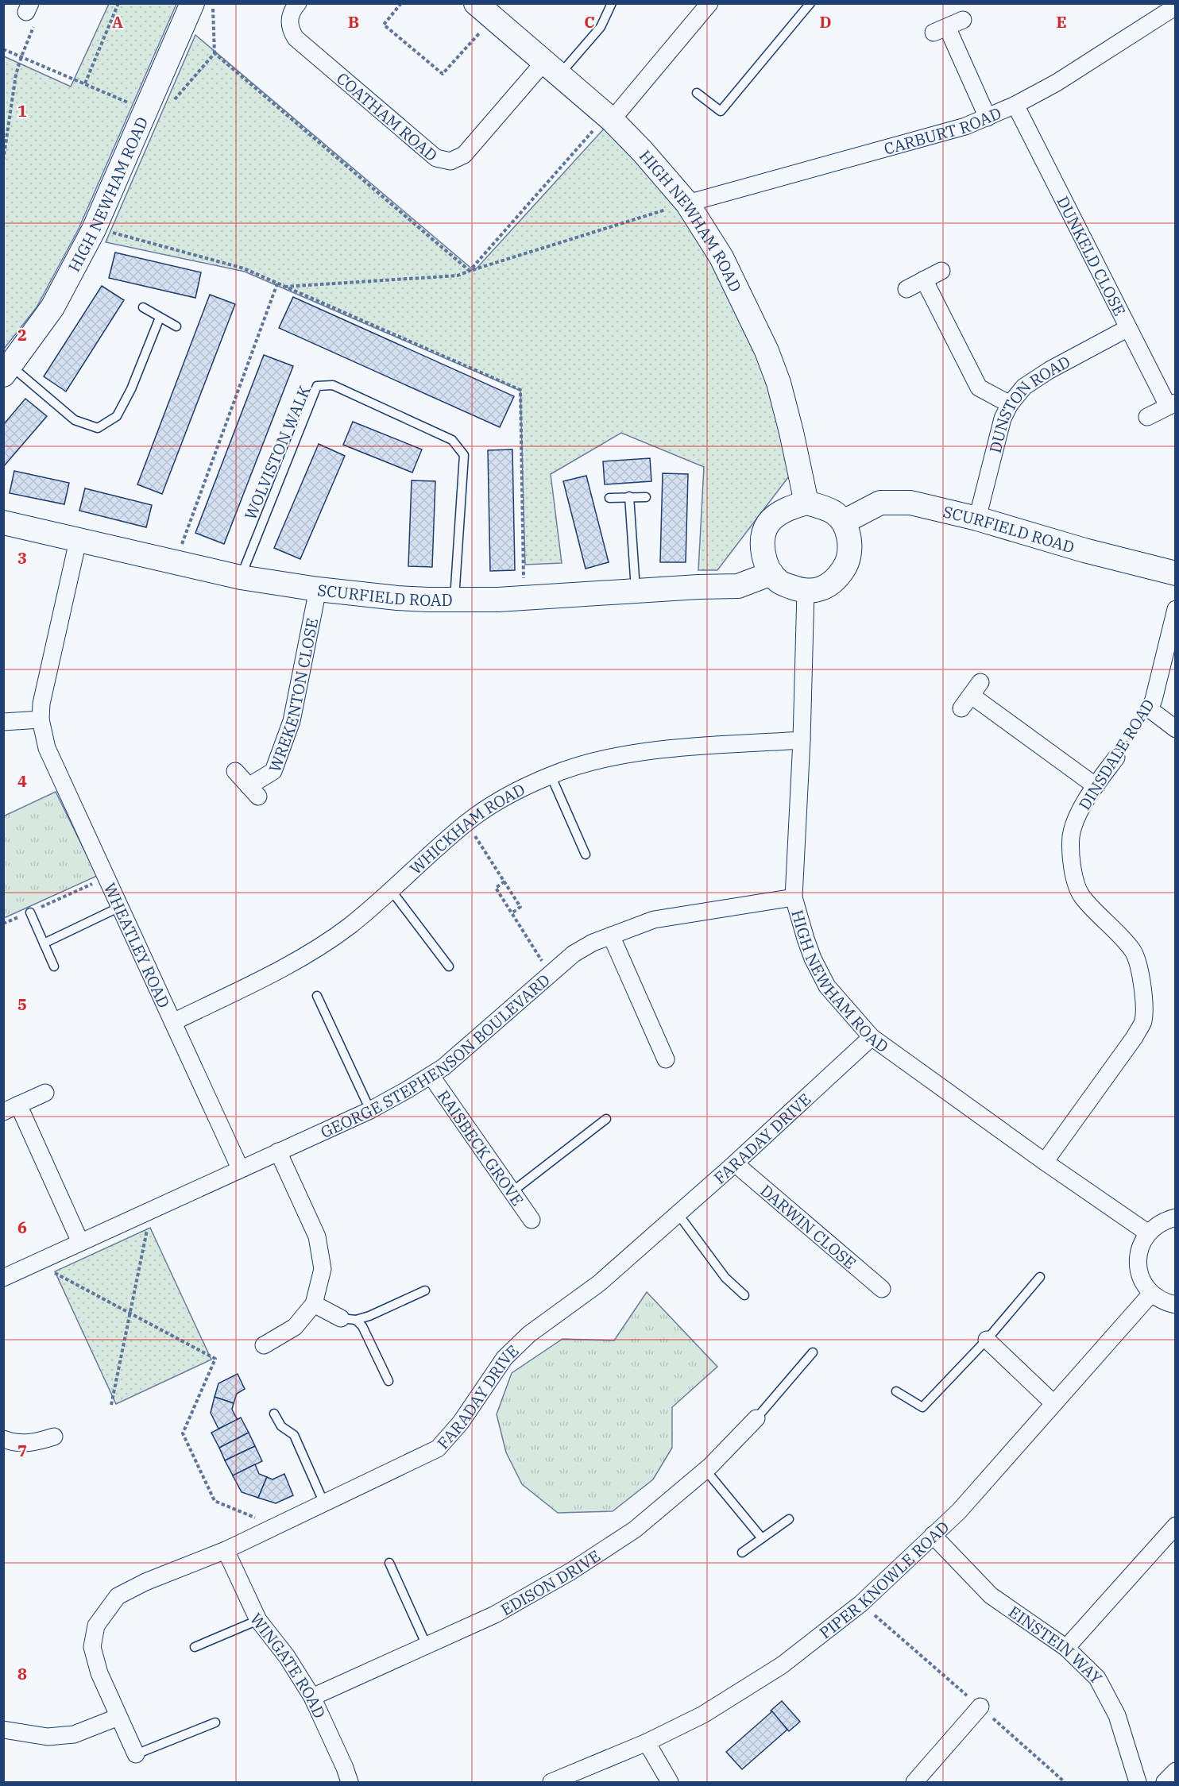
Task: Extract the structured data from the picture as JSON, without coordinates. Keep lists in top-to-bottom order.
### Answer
{
  "streets": {
    "street": [
      "COATHAM ROAD",
      "CARBURT ROAD",
      "HIGH NEWHAM ROAD",
      "DUNKELD CLOSE",
      "DUNSTON ROAD",
      "SCURFIELD ROAD",
      "WREKENTON CLOSE",
      "DINSDALE ROAD",
      "WHICKHAM ROAD",
      "WHEATLEY ROAD",
      "GEORGE STEPHENSON BOULEVARD",
      "FARADAY DRIVE",
      "RAISBECK GROVE",
      "DARWIN CLOSE",
      "PIPER KNOWLE ROAD",
      "EDISON DRIVE",
      "EINSTEIN WAY",
      "WINGATE ROAD"
    ],
    "lane": ["WOLVISTON WALK"]
  },
  "crossings": [
    ["COATHAM ROAD", "HIGH NEWHAM ROAD"],
    ["CARBURT ROAD", "HIGH NEWHAM ROAD"],
    ["CARBURT ROAD", "DUNKELD CLOSE"],
    ["HIGH NEWHAM ROAD", "SCURFIELD ROAD"],
    ["HIGH NEWHAM ROAD", "DINSDALE ROAD"],
    ["HIGH NEWHAM ROAD", "WHICKHAM ROAD"],
    ["HIGH NEWHAM ROAD", "GEORGE STEPHENSON BOULEVARD"],
    ["HIGH NEWHAM ROAD", "FARADAY DRIVE"],
    ["DUNKELD CLOSE", "DUNSTON ROAD"],
    ["DUNSTON ROAD", "SCURFIELD ROAD"],
    ["WOLVISTON WALK", "SCURFIELD ROAD"],
    ["SCURFIELD ROAD", "WREKENTON CLOSE"],
    ["SCURFIELD ROAD", "WHEATLEY ROAD"],
    ["WHICKHAM ROAD", "WHEATLEY ROAD"],
    ["WHEATLEY ROAD", "GEORGE STEPHENSON BOULEVARD"],
    ["GEORGE STEPHENSON BOULEVARD", "RAISBECK GROVE"],
    ["FARADAY DRIVE", "DARWIN CLOSE"],
    ["FARADAY DRIVE", "WINGATE ROAD"],
    ["PIPER KNOWLE ROAD", "EINSTEIN WAY"],
    ["EDISON DRIVE", "WINGATE ROAD"]
  ],
  "grid": {
    "columns": [
      "A",
      "B",
      "C",
      "D",
      "E"
    ],
    "rows": [
      "1",
      "2",
      "3",
      "4",
      "5",
      "6",
      "7",
      "8"
    ]
  }
}
